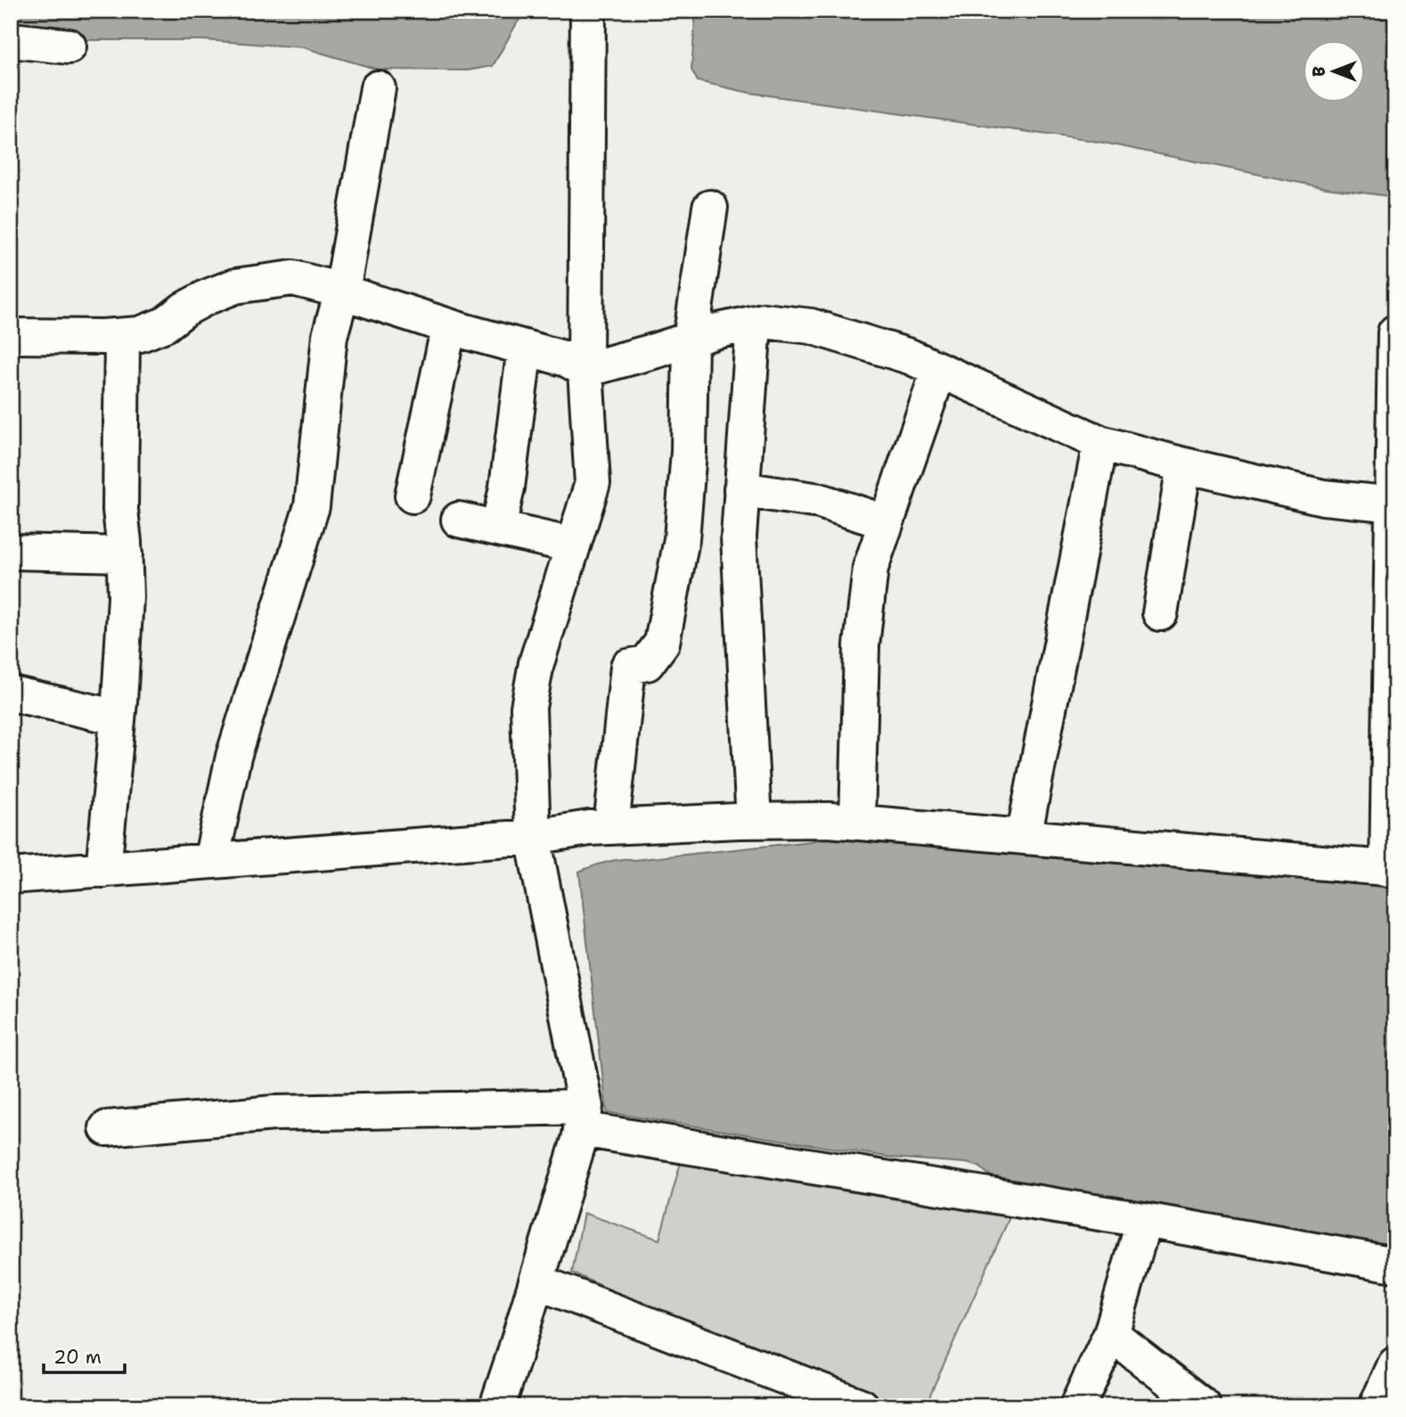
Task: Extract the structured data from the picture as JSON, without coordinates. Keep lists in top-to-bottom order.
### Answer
{
  "scale_bar": "20 m",
  "north": "left"
}
